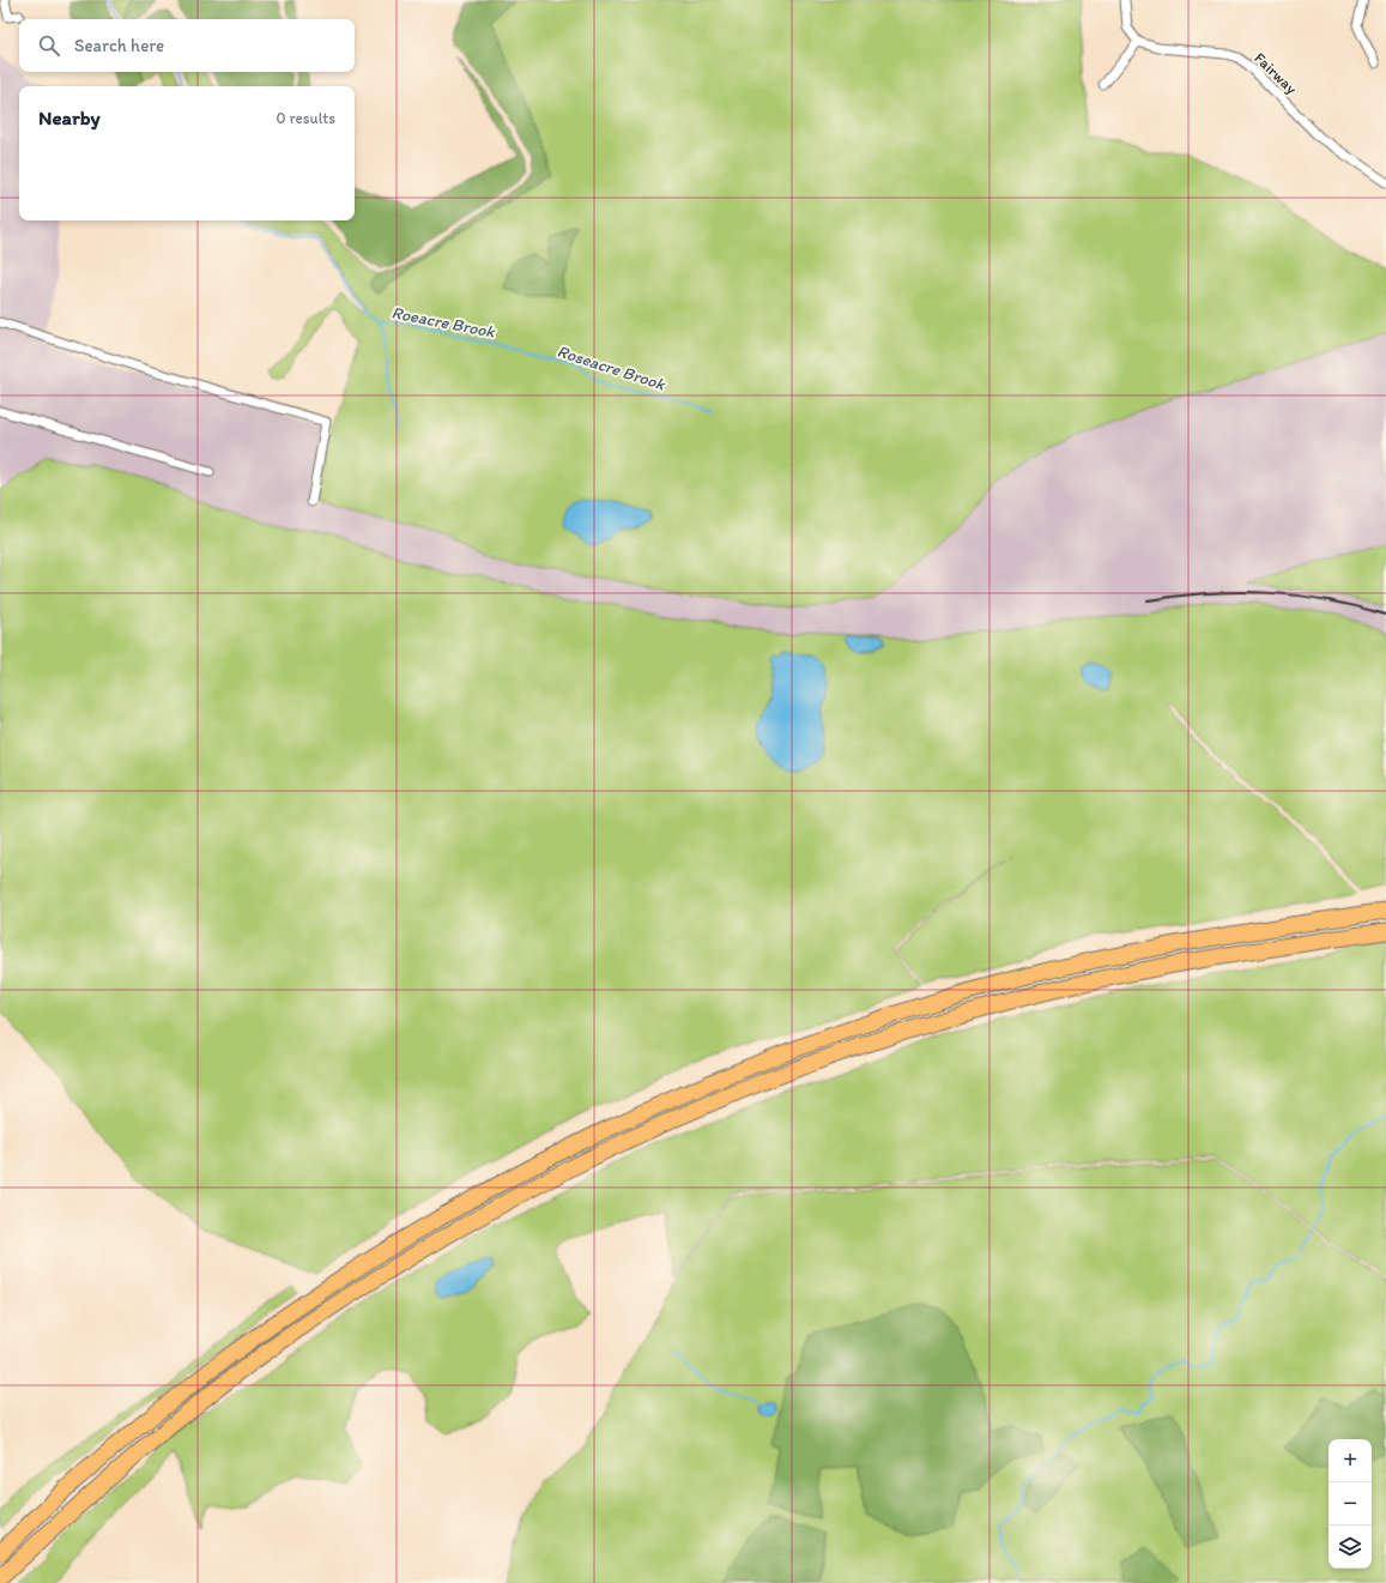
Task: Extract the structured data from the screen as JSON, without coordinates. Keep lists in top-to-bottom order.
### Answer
{
  "streets": {
    "street": ["Fairway"]
  },
  "water": ["Roeacre Brook", "Roseacre Brook"],
  "page": {
    "search": "Search here",
    "heading": ["Nearby", "0 results"],
    "map_buttons": ["+", "−"]
  }
}
